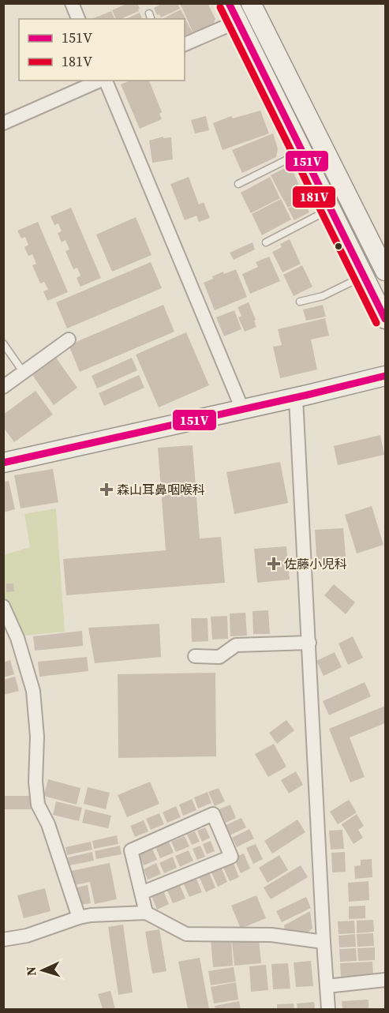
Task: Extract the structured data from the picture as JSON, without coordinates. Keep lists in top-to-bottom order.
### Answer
{
  "places": {
    "health": ["森山耳鼻咽喉科", "佐藤小児科"]
  },
  "lines": ["transit line 151V", "transit line 181V"],
  "legend": ["151V", "181V"],
  "north": "left"
}
